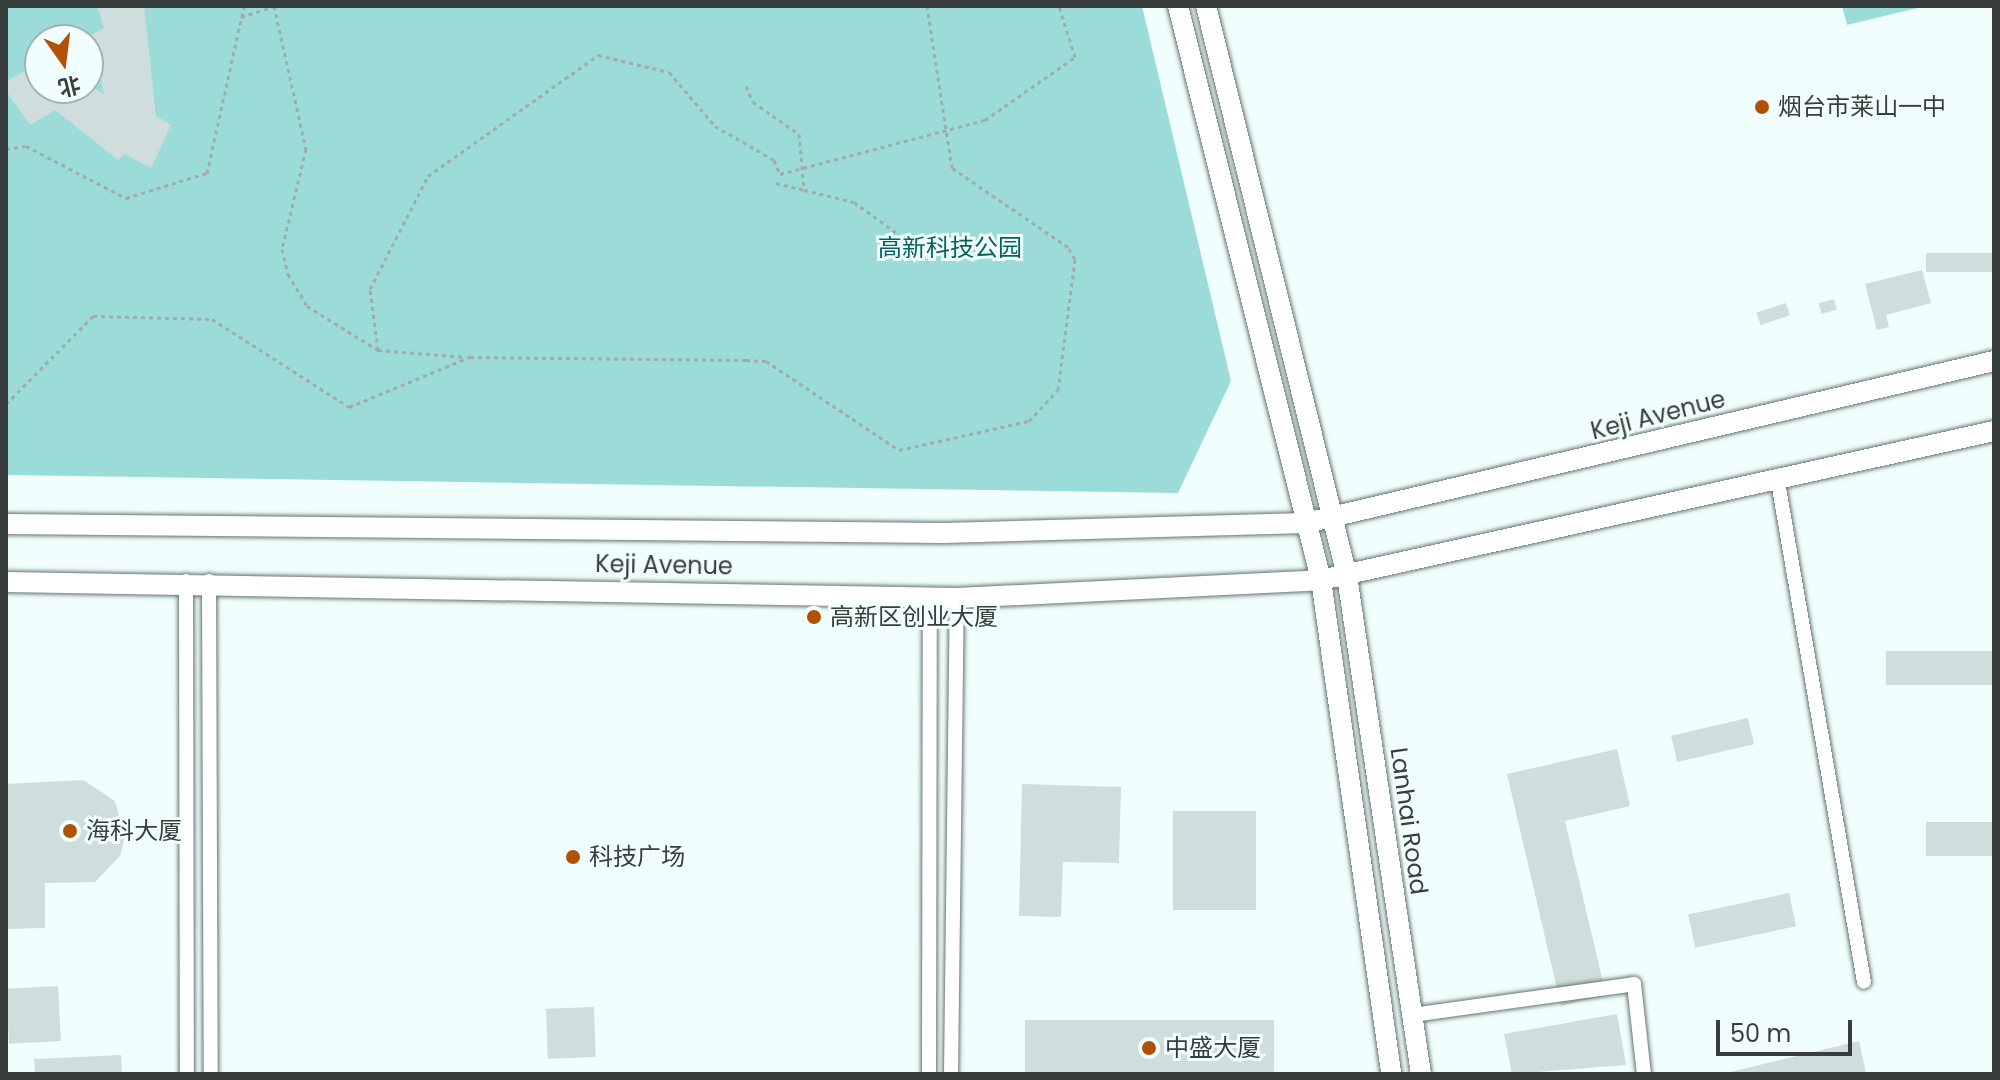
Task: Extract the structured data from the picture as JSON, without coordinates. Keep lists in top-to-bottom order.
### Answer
{
  "streets": {
    "main road": ["Keji Avenue", "Lanhai Road"]
  },
  "crossings": [
    ["Keji Avenue", "Lanhai Road"]
  ],
  "parks": ["高新科技公园"],
  "places": [
    "烟台市莱山一中",
    "高新区创业大厦",
    "海科大厦",
    "科技广场",
    "中盛大厦"
  ],
  "scale_bar": "50 m",
  "north": "bottom"
}
